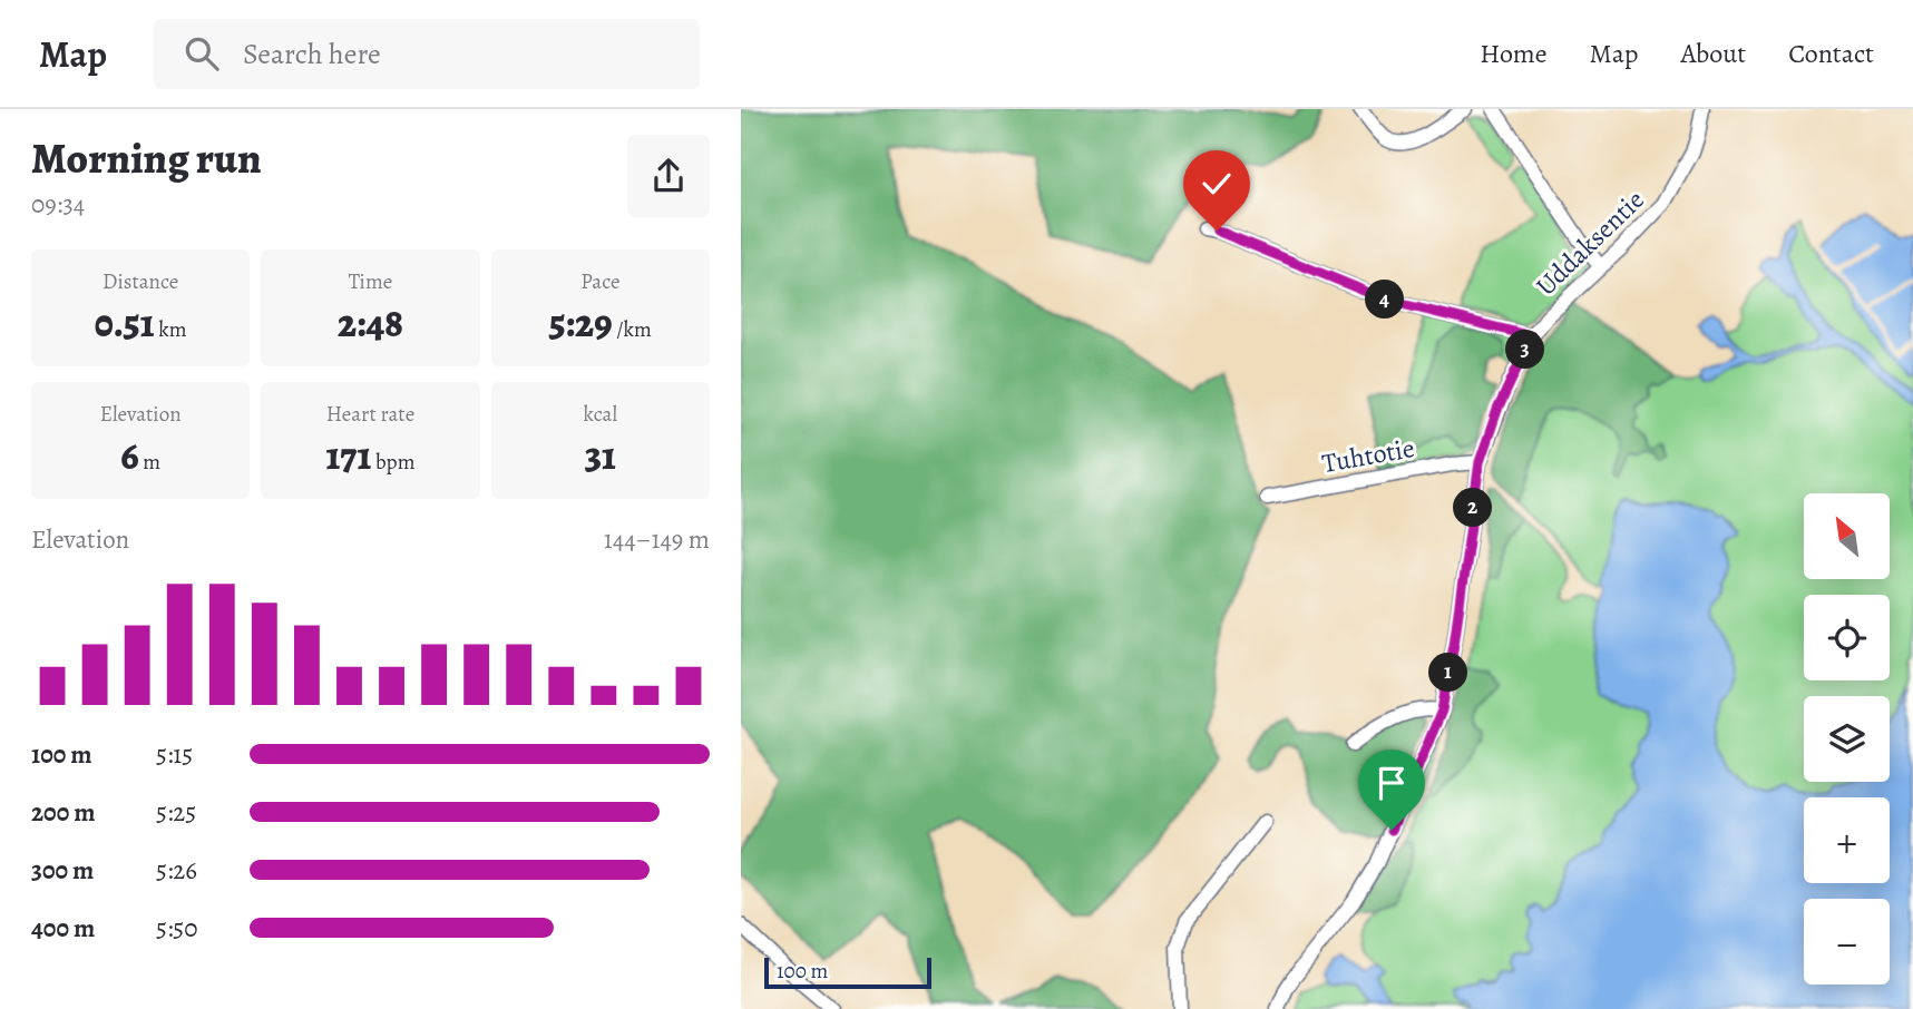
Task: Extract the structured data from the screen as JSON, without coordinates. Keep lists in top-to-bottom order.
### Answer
{
  "streets": {
    "street": ["Uddaksentie", "Tuhtotie"]
  },
  "crossings": [
    ["Uddaksentie", "Tuhtotie"]
  ],
  "scale_bar": "100 m",
  "north": "top left",
  "page": {
    "header": "Map",
    "search": "Search here",
    "nav": [
      "Home",
      "Map",
      "About",
      "Contact"
    ],
    "heading": ["Morning run", "09:34"],
    "stats": [
      ["Distance", "0.51 km"],
      ["Time", "2:48"],
      ["Pace", "5:29 /km"],
      ["Elevation", "6 m"],
      ["Heart rate", "171 bpm"],
      ["kcal", "31"]
    ],
    "pins": [
      "4",
      "3",
      "2",
      "1"
    ],
    "map_buttons": ["+", "−"],
    "chart": ["Elevation", "144–149 m"],
    "list": [
      {
        "name": "100 m",
        "note": "5:15"
      },
      {
        "name": "200 m",
        "note": "5:25"
      },
      {
        "name": "300 m",
        "note": "5:26"
      },
      {
        "name": "400 m",
        "note": "5:50"
      }
    ],
    "scale": "100 m"
  }
}
